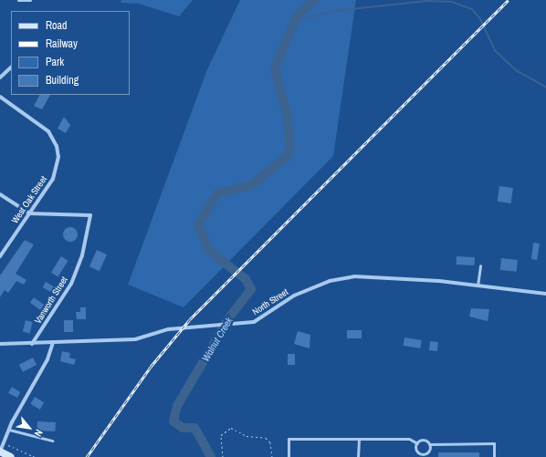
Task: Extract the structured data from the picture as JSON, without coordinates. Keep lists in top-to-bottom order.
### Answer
{
  "streets": {
    "street": ["West Oak Street", "Vanworth Street", "North Street"]
  },
  "crossings": [
    ["West Oak Street", "Vanworth Street"],
    ["Vanworth Street", "North Street"]
  ],
  "water": ["Walnut Creek"],
  "legend": [
    "Road",
    "Railway",
    "Park",
    "Building"
  ],
  "north": "bottom right"
}
